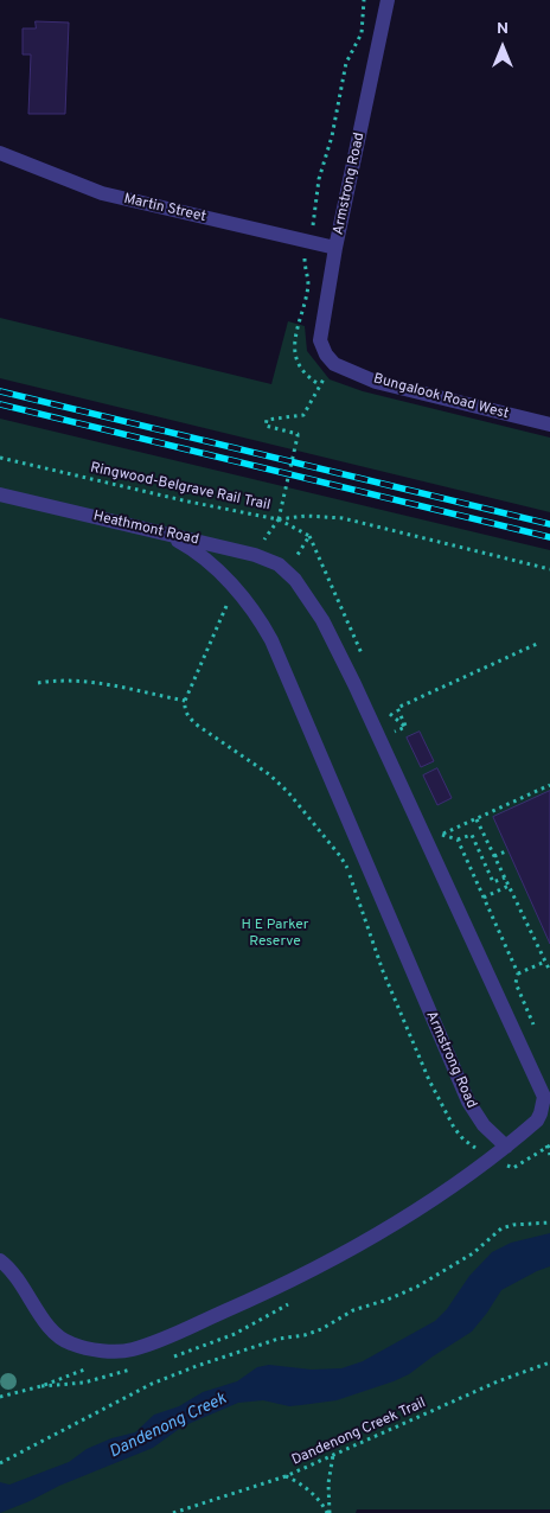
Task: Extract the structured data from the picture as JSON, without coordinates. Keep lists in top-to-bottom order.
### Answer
{
  "streets": {
    "street": [
      "Armstrong Road",
      "Martin Street",
      "Bungalook Road West",
      "Heathmont Road"
    ],
    "path": ["Ringwood-Belgrave Rail Trail", "Dandenong Creek Trail"]
  },
  "crossings": [
    ["Armstrong Road", "Martin Street"],
    ["Armstrong Road", "Bungalook Road West"],
    ["Armstrong Road", "Heathmont Road"],
    ["Ringwood-Belgrave Rail Trail", "Heathmont Road"]
  ],
  "water": ["Dandenong Creek"],
  "parks": ["H E Parker Reserve"],
  "north": "top"
}
